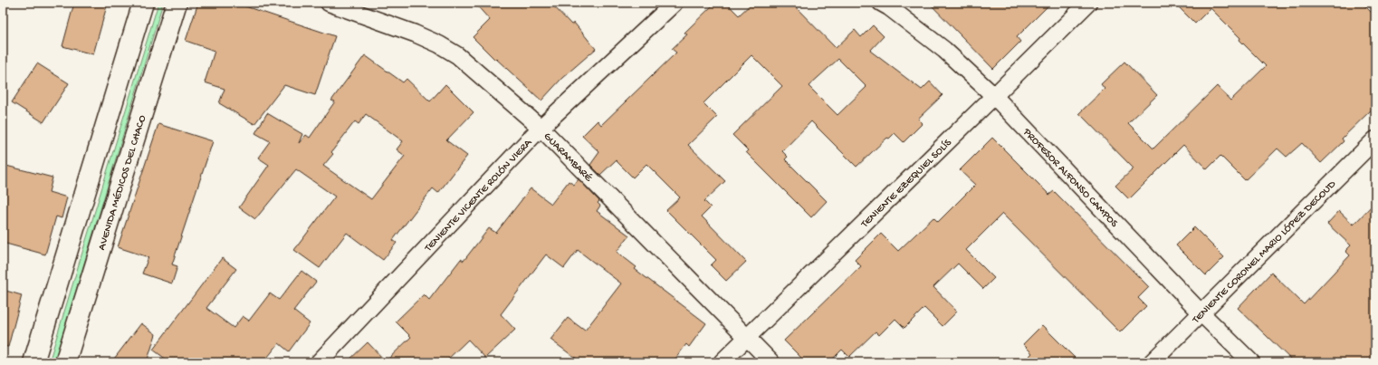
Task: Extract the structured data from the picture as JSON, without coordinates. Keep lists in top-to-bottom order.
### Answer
{
  "streets": {
    "main road": ["AVENIDA MÉDICOS DEL CHACO"],
    "street": [
      "GUARAMBARÉ",
      "PROFESOR ALFONSO CAMPOS",
      "TENIENTE EZEQUIEL SOLÍS",
      "TENIENTE VICENTE ROLÓN VIERA",
      "TENIENTE CORONEL MARIO LÓPEZ DECOUD"
    ]
  },
  "crossings": [
    ["GUARAMBARÉ", "TENIENTE EZEQUIEL SOLÍS"],
    ["GUARAMBARÉ", "TENIENTE VICENTE ROLÓN VIERA"],
    ["PROFESOR ALFONSO CAMPOS", "TENIENTE EZEQUIEL SOLÍS"],
    ["PROFESOR ALFONSO CAMPOS", "TENIENTE CORONEL MARIO LÓPEZ DECOUD"]
  ]
}
